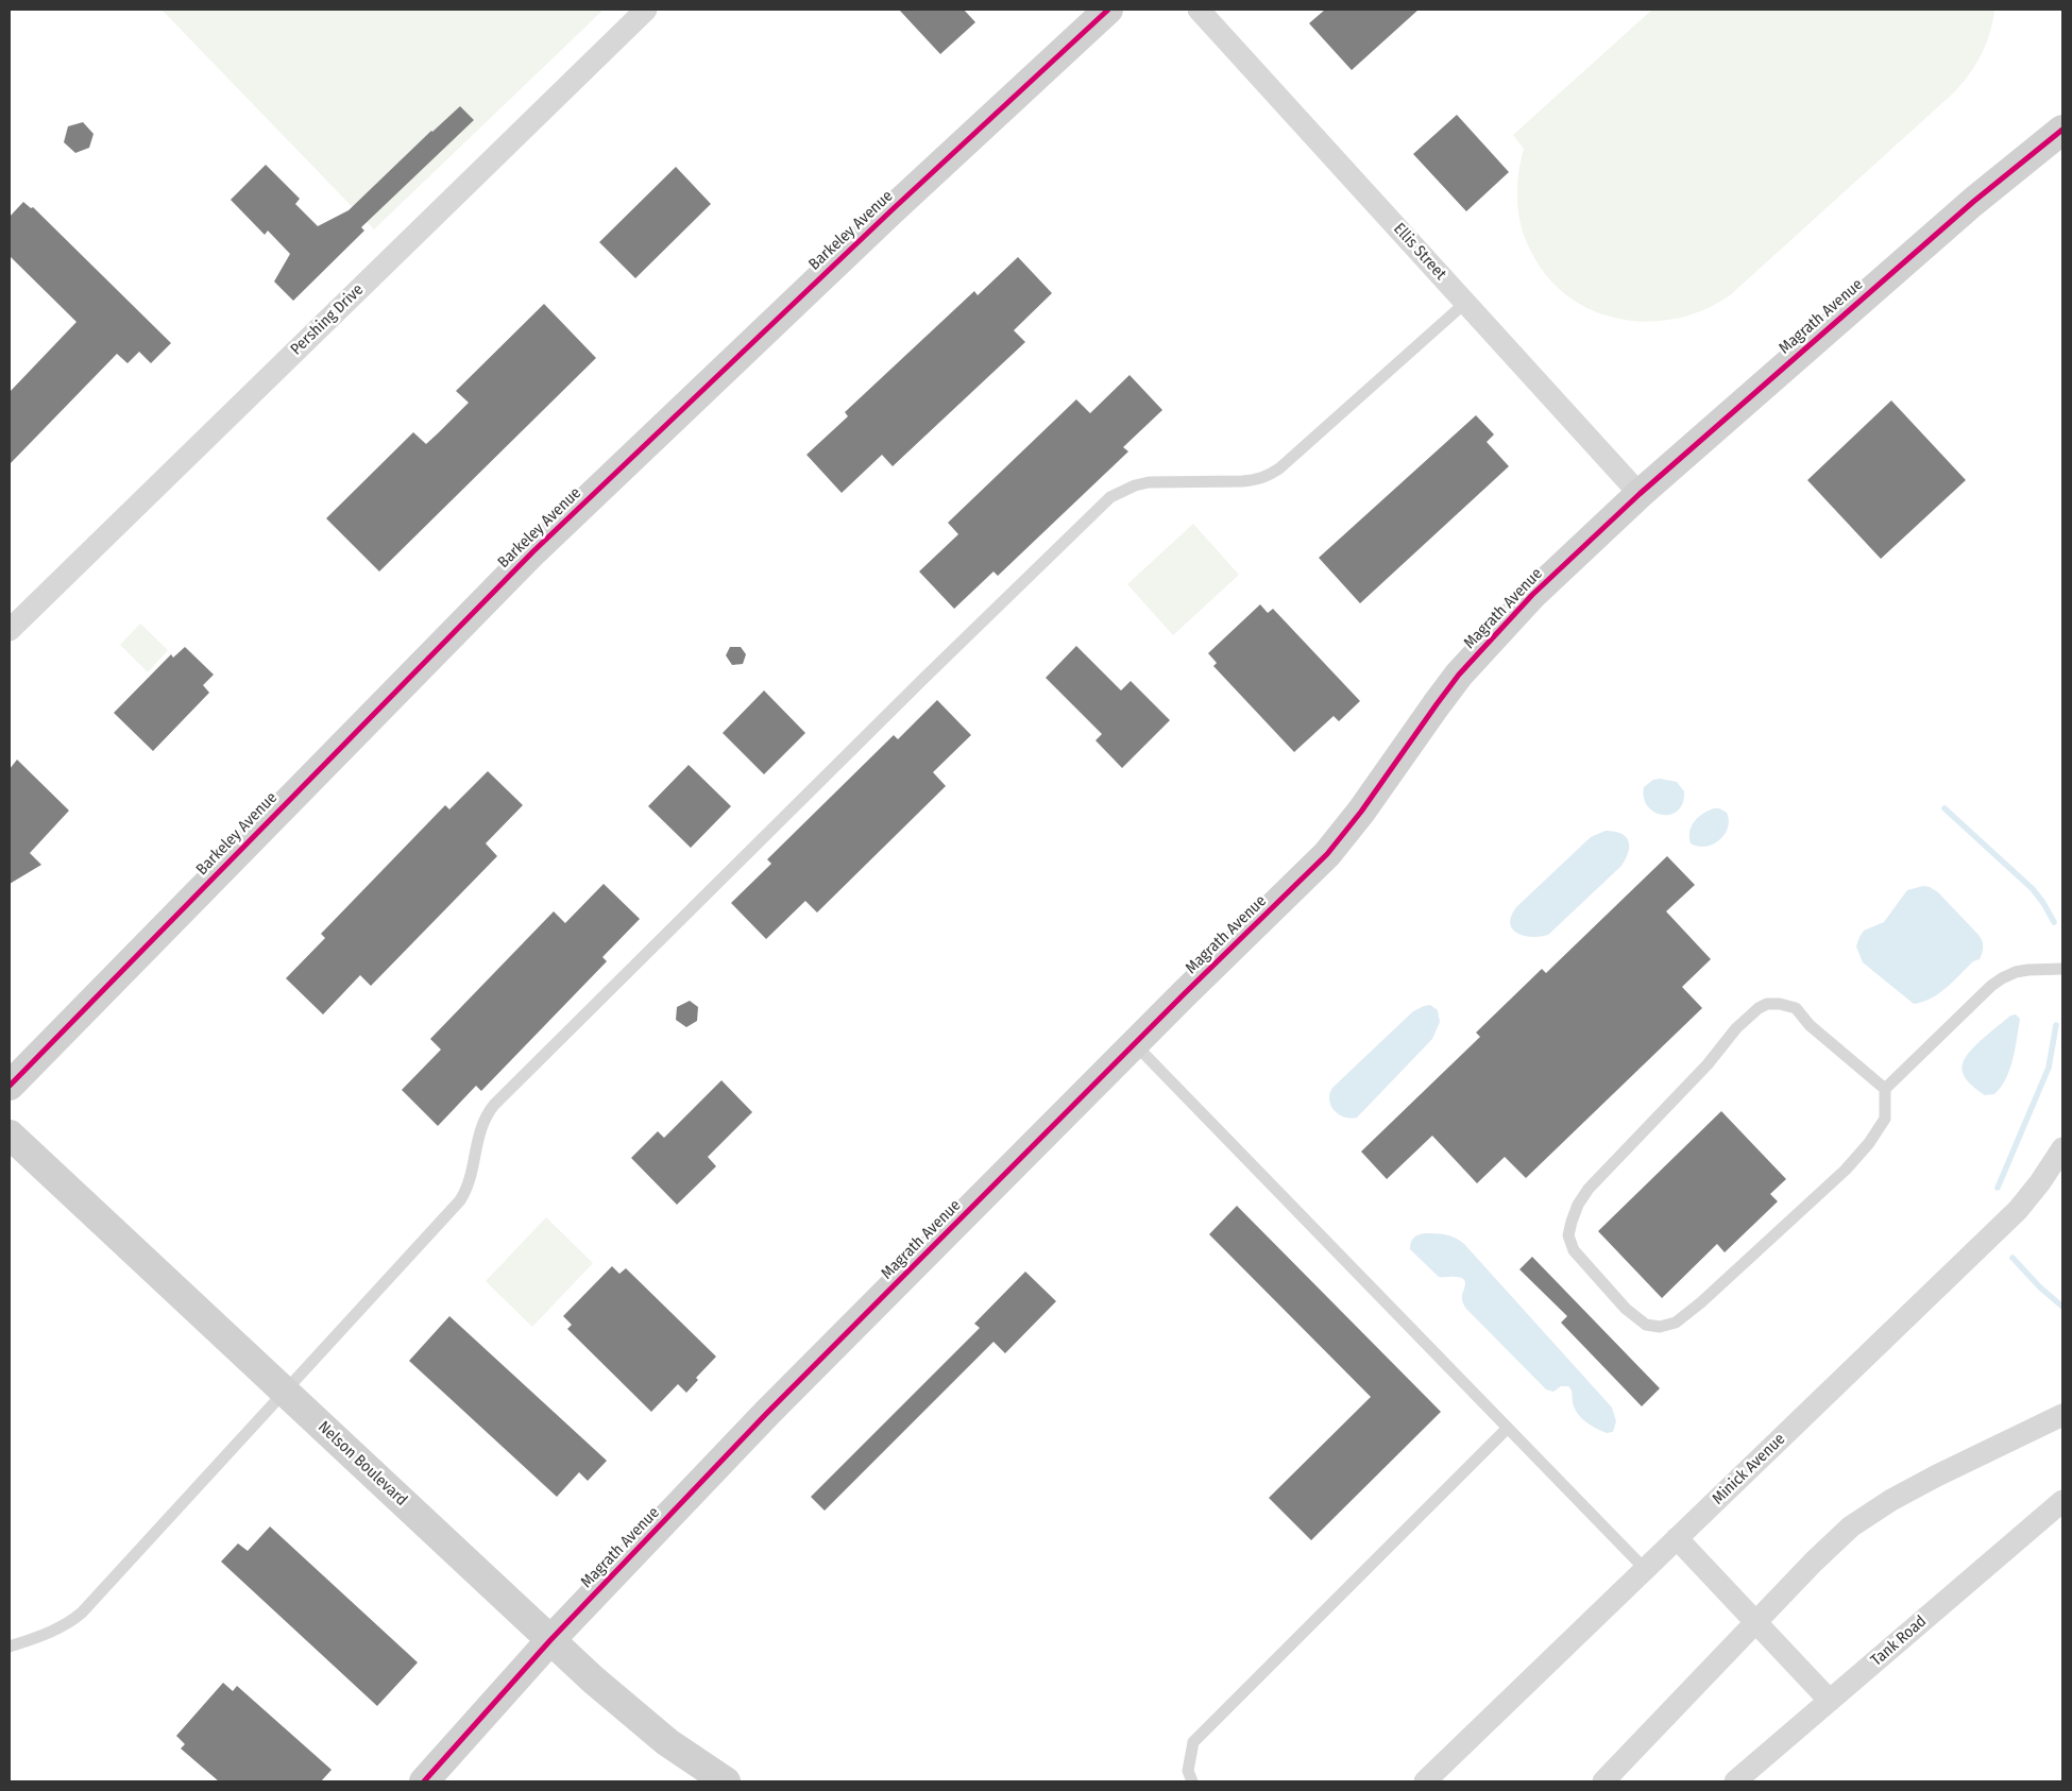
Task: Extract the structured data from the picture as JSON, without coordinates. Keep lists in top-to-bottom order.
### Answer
{
  "streets": {
    "main road": ["Barkeley Avenue", "Magrath Avenue", "Nelson Boulevard"],
    "street": [
      "Ellis Street",
      "Pershing Drive",
      "Minick Avenue",
      "Tank Road"
    ]
  },
  "crossings": [
    ["Ellis Street", "Magrath Avenue"],
    ["Magrath Avenue", "Nelson Boulevard"]
  ]
}
